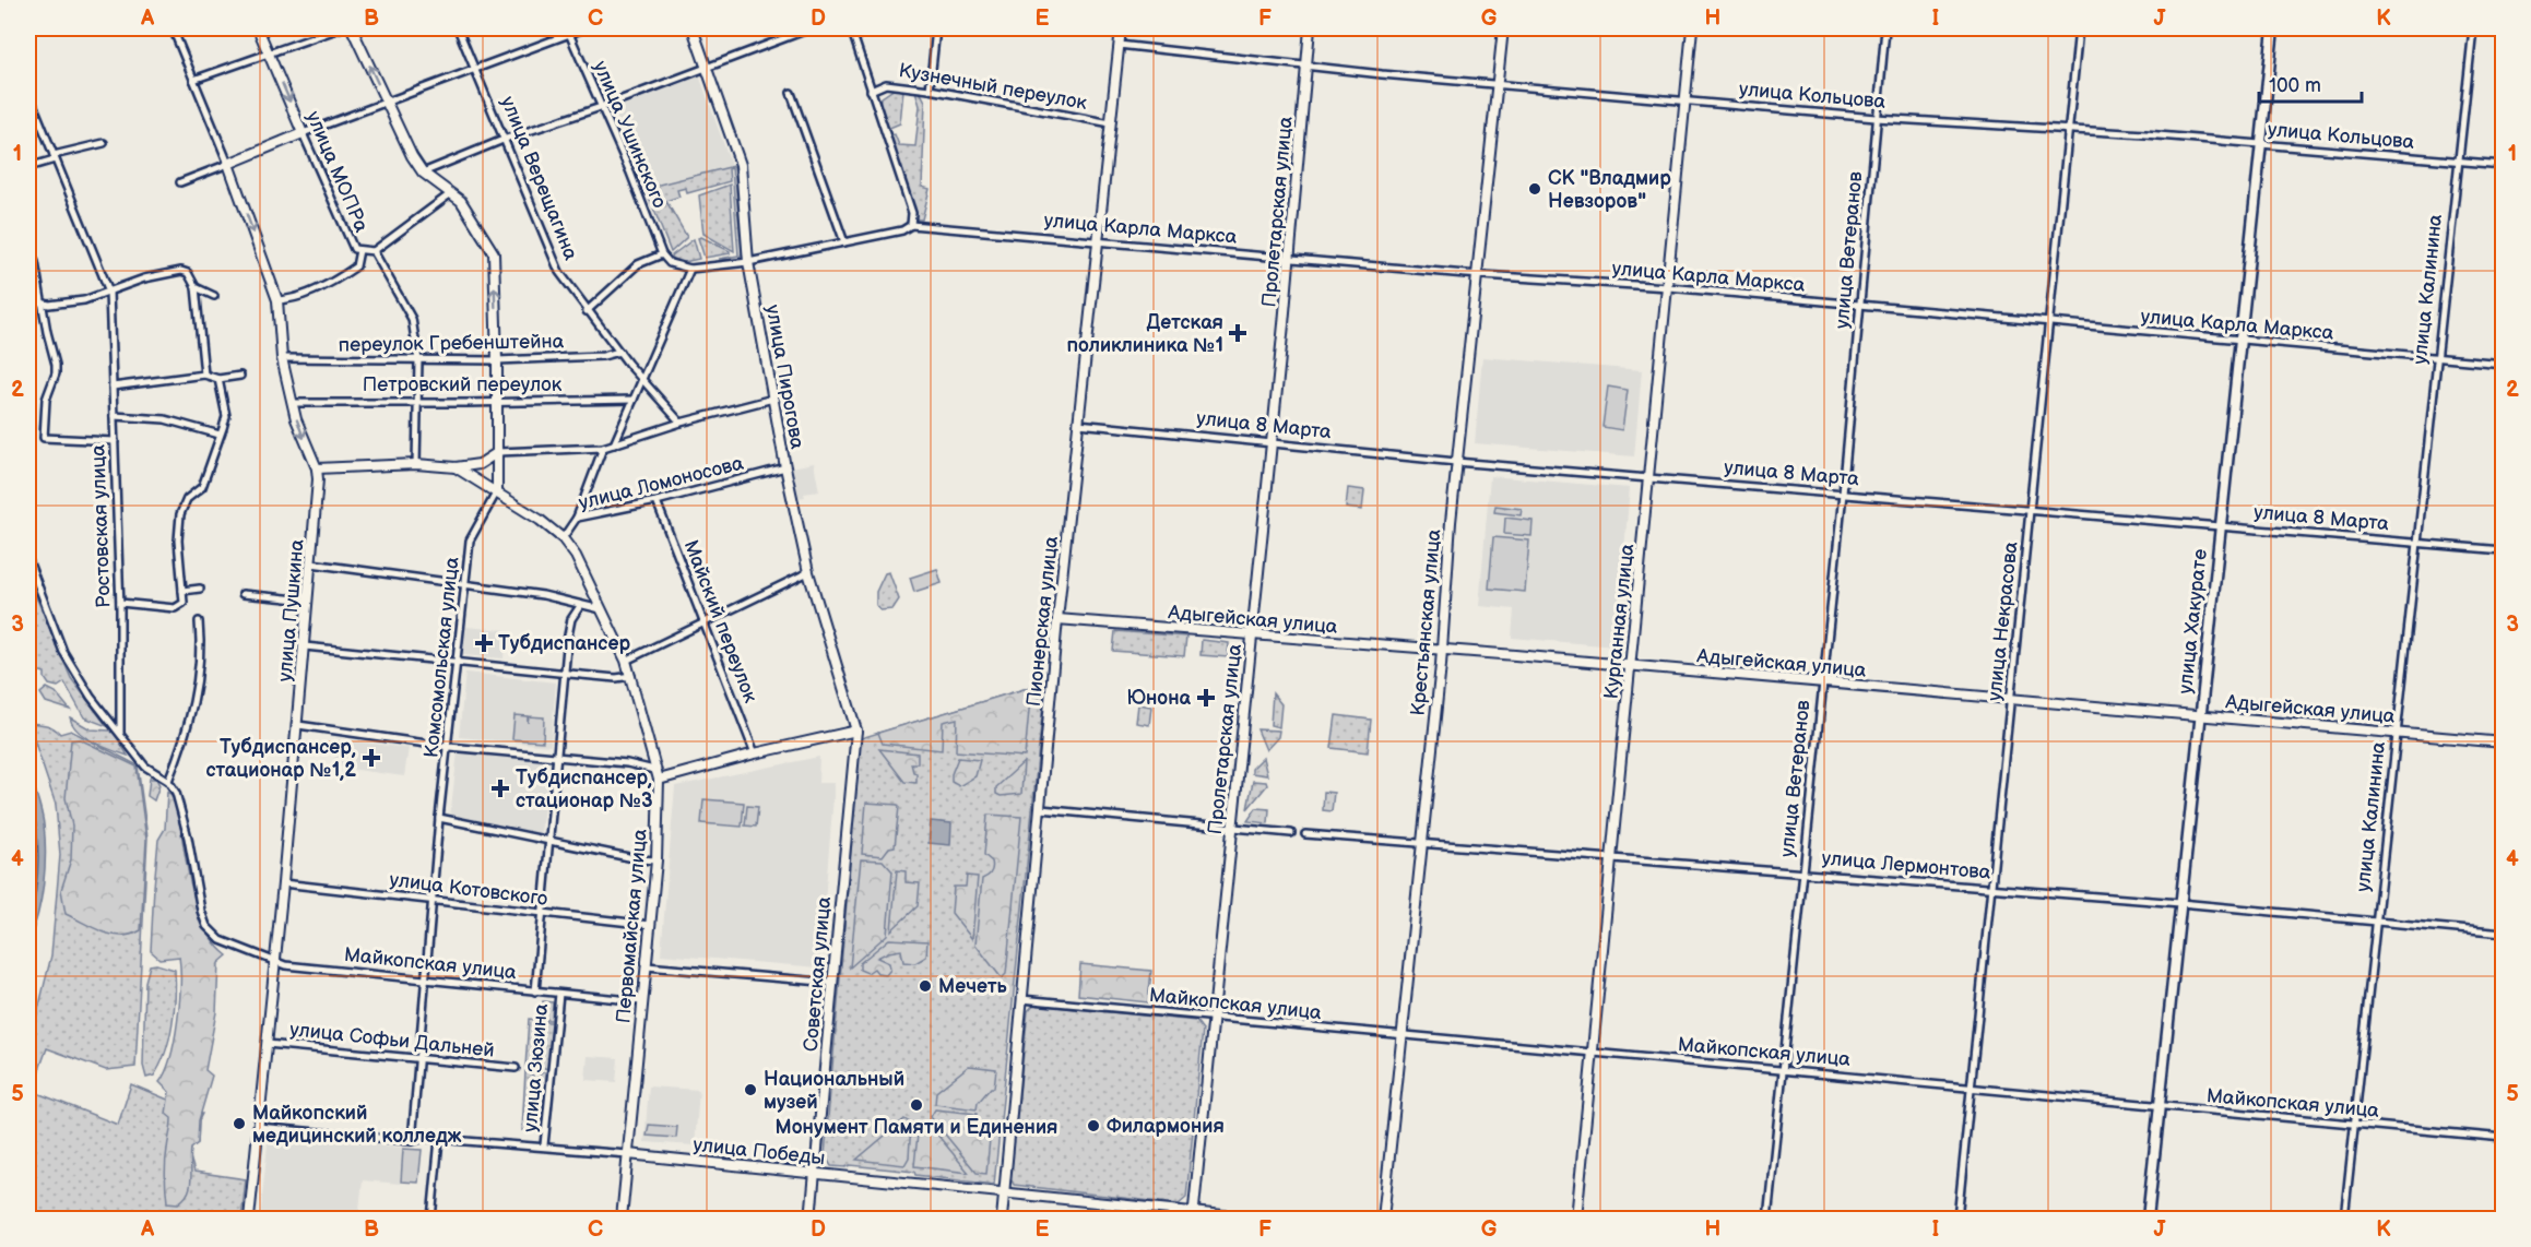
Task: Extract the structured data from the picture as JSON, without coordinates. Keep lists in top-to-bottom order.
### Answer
{
  "streets": {
    "main road": [
      "улица МОПРа",
      "Пролетарская улица",
      "улица Пирогова",
      "улица Пушкина",
      "Адыгейская улица",
      "Пионерская улица",
      "Курганная улица",
      "улица Хакурате",
      "Крестьянская улица",
      "Комсомольская улица",
      "Первомайская улица",
      "Советская улица",
      "улица Победы"
    ],
    "street": [
      "Кузнечный переулок",
      "улица Кольцова",
      "улица Ушинского",
      "улица Верещагина",
      "улица Карла Маркса",
      "улица Ветеранов",
      "улица Калинина",
      "переулок Гребенштейна",
      "Петровский переулок",
      "улица 8 Марта",
      "улица Ломоносова",
      "Ростовская улица",
      "Майский переулок",
      "улица Некрасова",
      "улица Лермонтова",
      "улица Котовского",
      "Майкопская улица",
      "улица Софьи Дальней",
      "улица Зюзина"
    ]
  },
  "crossings": [
    ["Кузнечный переулок", "Пионерская улица"],
    ["улица Кольцова", "Пролетарская улица"],
    ["улица Кольцова", "улица Ветеранов"],
    ["улица Кольцова", "улица Калинина"],
    ["улица Кольцова", "Пионерская улица"],
    ["улица Кольцова", "Курганная улица"],
    ["улица Кольцова", "улица Некрасова"],
    ["улица Кольцова", "улица Хакурате"],
    ["улица Кольцова", "Крестьянская улица"],
    ["улица МОПРа", "переулок Гребенштейна"],
    ["улица МОПРа", "Петровский переулок"],
    ["улица Верещагина", "переулок Гребенштейна"],
    ["Пролетарская улица", "улица Карла Маркса"],
    ["Пролетарская улица", "улица 8 Марта"],
    ["Пролетарская улица", "Адыгейская улица"],
    ["Пролетарская улица", "Майкопская улица"],
    ["Пролетарская улица", "улица Победы"],
    ["улица Карла Маркса", "улица Ветеранов"],
    ["улица Карла Маркса", "улица Калинина"],
    ["улица Карла Маркса", "Пионерская улица"],
    ["улица Карла Маркса", "Курганная улица"],
    ["улица Карла Маркса", "улица Некрасова"],
    ["улица Карла Маркса", "улица Хакурате"],
    ["улица Карла Маркса", "Крестьянская улица"],
    ["улица Ветеранов", "улица 8 Марта"],
    ["улица Ветеранов", "Адыгейская улица"],
    ["улица Ветеранов", "улица Лермонтова"],
    ["улица Ветеранов", "Майкопская улица"],
    ["улица Калинина", "улица 8 Марта"],
    ["улица Калинина", "Адыгейская улица"],
    ["улица Калинина", "улица Лермонтова"],
    ["улица Калинина", "Майкопская улица"],
    ["переулок Гребенштейна", "улица Пушкина"],
    ["переулок Гребенштейна", "Комсомольская улица"],
    ["улица Пирогова", "улица Ломоносова"],
    ["улица Пирогова", "Советская улица"],
    ["Петровский переулок", "улица Пушкина"],
    ["Петровский переулок", "Комсомольская улица"],
    ["улица 8 Марта", "Пионерская улица"],
    ["улица 8 Марта", "Курганная улица"],
    ["улица 8 Марта", "улица Некрасова"],
    ["улица 8 Марта", "улица Хакурате"],
    ["улица 8 Марта", "Крестьянская улица"],
    ["улица Ломоносова", "Майский переулок"],
    ["улица Ломоносова", "Первомайская улица"],
    ["улица Пушкина", "улица Котовского"],
    ["улица Пушкина", "Майкопская улица"],
    ["улица Пушкина", "улица Софьи Дальней"],
    ["улица Пушкина", "улица Победы"],
    ["Адыгейская улица", "Пионерская улица"],
    ["Адыгейская улица", "Курганная улица"],
    ["Адыгейская улица", "улица Некрасова"],
    ["Адыгейская улица", "улица Хакурате"],
    ["Адыгейская улица", "Крестьянская улица"],
    ["Пионерская улица", "Майкопская улица"],
    ["Пионерская улица", "улица Победы"],
    ["Курганная улица", "улица Лермонтова"],
    ["Курганная улица", "Майкопская улица"],
    ["улица Некрасова", "улица Лермонтова"],
    ["улица Некрасова", "Майкопская улица"],
    ["улица Хакурате", "улица Лермонтова"],
    ["улица Хакурате", "Майкопская улица"],
    ["Крестьянская улица", "улица Лермонтова"],
    ["Крестьянская улица", "Майкопская улица"],
    ["Комсомольская улица", "улица Котовского"],
    ["Комсомольская улица", "Майкопская улица"],
    ["Комсомольская улица", "улица Софьи Дальней"],
    ["Комсомольская улица", "улица Победы"],
    ["улица Котовского", "Первомайская улица"],
    ["улица Котовского", "улица Зюзина"],
    ["Первомайская улица", "Майкопская улица"],
    ["Первомайская улица", "улица Победы"],
    ["Майкопская улица", "улица Зюзина"],
    ["Советская улица", "улица Победы"],
    ["улица Зюзина", "улица Победы"]
  ],
  "places": {
    "other": [
      "СК \"Владмир Невзоров\"",
      "Мечеть",
      "Национальный музей",
      "Монумент Памяти и Единения",
      "Майкопский медицинский колледж",
      "Филармония"
    ],
    "health": [
      "Детская поликлиника №1",
      "Тубдиспансер",
      "Юнона",
      "Тубдиспансер, стационар №1,2",
      "Тубдиспансер, стационар №3"
    ]
  },
  "scale_bar": "100 m",
  "grid": {
    "columns": [
      "A",
      "B",
      "C",
      "D",
      "E",
      "F",
      "G",
      "H",
      "I",
      "J",
      "K"
    ],
    "rows": [
      "1",
      "2",
      "3",
      "4",
      "5"
    ]
  }
}
